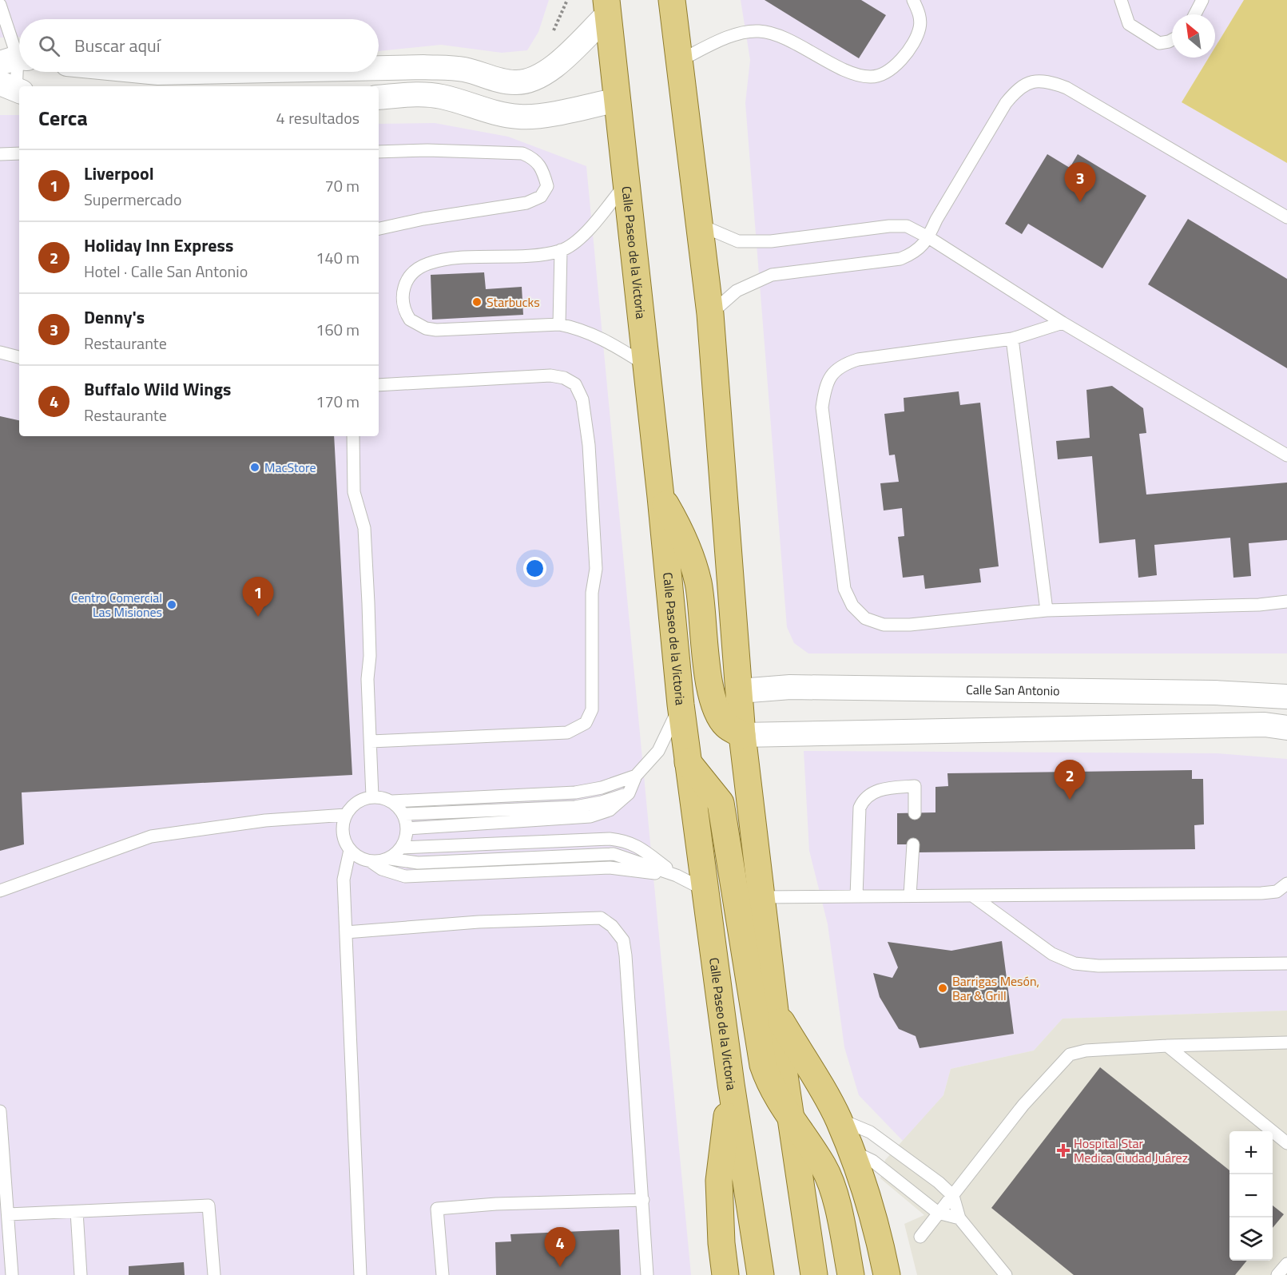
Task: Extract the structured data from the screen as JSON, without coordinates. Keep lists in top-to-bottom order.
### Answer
{
  "streets": {
    "main road": ["Calle Paseo de la Victoria"],
    "street": ["Calle San Antonio"]
  },
  "places": {
    "other": [
      "Starbucks",
      "MacStore",
      "Centro Comercial Las Misiones",
      "Barrigas Mesón, Bar & Grill"
    ],
    "health": ["Hospital Star Medica Ciudad Juárez"]
  },
  "north": "top left",
  "page": {
    "search": "Buscar aquí",
    "heading": ["Cerca", "4 resultados"],
    "list": [
      {
        "mark": "1",
        "name": "Liverpool",
        "note": "Supermercado",
        "value": "70 m"
      },
      {
        "mark": "2",
        "name": "Holiday Inn Express",
        "note": "Hotel · Calle San Antonio",
        "value": "140 m"
      },
      {
        "mark": "3",
        "name": "Denny's",
        "note": "Restaurante",
        "value": "160 m"
      },
      {
        "mark": "4",
        "name": "Buffalo Wild Wings",
        "note": "Restaurante",
        "value": "170 m"
      }
    ],
    "pins": [
      "3",
      "1",
      "2",
      "4"
    ],
    "map_buttons": ["+", "−"]
  }
}
